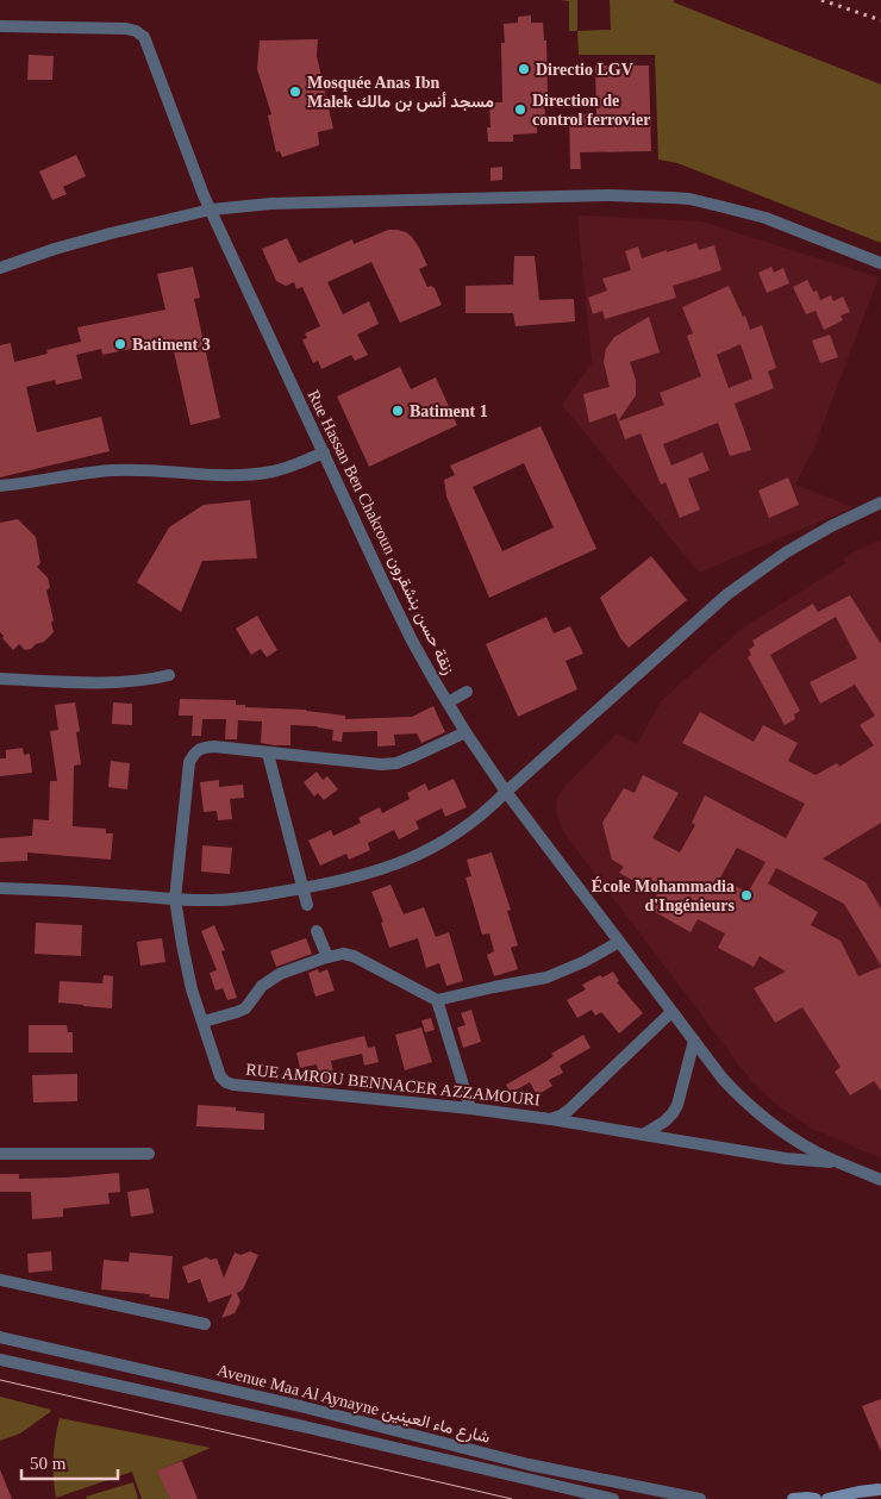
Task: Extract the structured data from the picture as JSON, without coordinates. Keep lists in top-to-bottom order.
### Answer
{
  "streets": {
    "street": ["Rue Hassan Ben Chakroun زنقة حسن بنشقرون", "RUE AMROU BENNACER AZZAMOURI", "Avenue Maa Al Aynayne شارع ماء العينين"]
  },
  "crossings": [
    ["Rue Hassan Ben Chakroun زنقة حسن بنشقرون", "RUE AMROU BENNACER AZZAMOURI"]
  ],
  "places": [
    "Directio LGV",
    "Mosquée Anas Ibn Malek مسجد أنس بن مالك",
    "Direction de control ferrovier",
    "Batiment 3",
    "Batiment 1",
    "École Mohammadia d'Ingénieurs"
  ],
  "scale_bar": "50 m"
}
